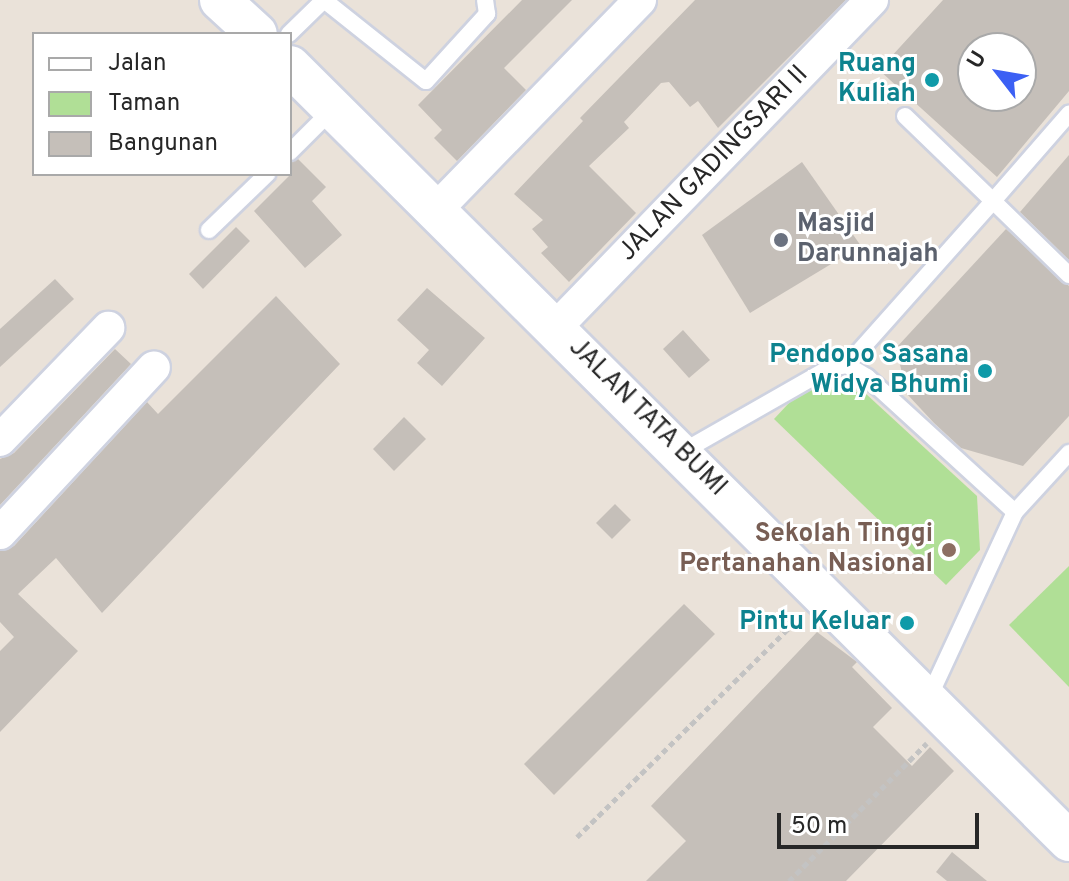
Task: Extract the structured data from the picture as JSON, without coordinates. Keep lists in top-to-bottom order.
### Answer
{
  "streets": {
    "street": ["JALAN GADINGSARI II", "JALAN TATA BUMI"]
  },
  "crossings": [
    ["JALAN GADINGSARI II", "JALAN TATA BUMI"]
  ],
  "places": [
    "Ruang Kuliah",
    "Masjid Darunnajah",
    "Pendopo Sasana Widya Bhumi",
    "Sekolah Tinggi Pertanahan Nasional",
    "Pintu Keluar"
  ],
  "legend": ["Jalan", "Taman", "Bangunan"],
  "scale_bar": "50 m",
  "north": "top left"
}
